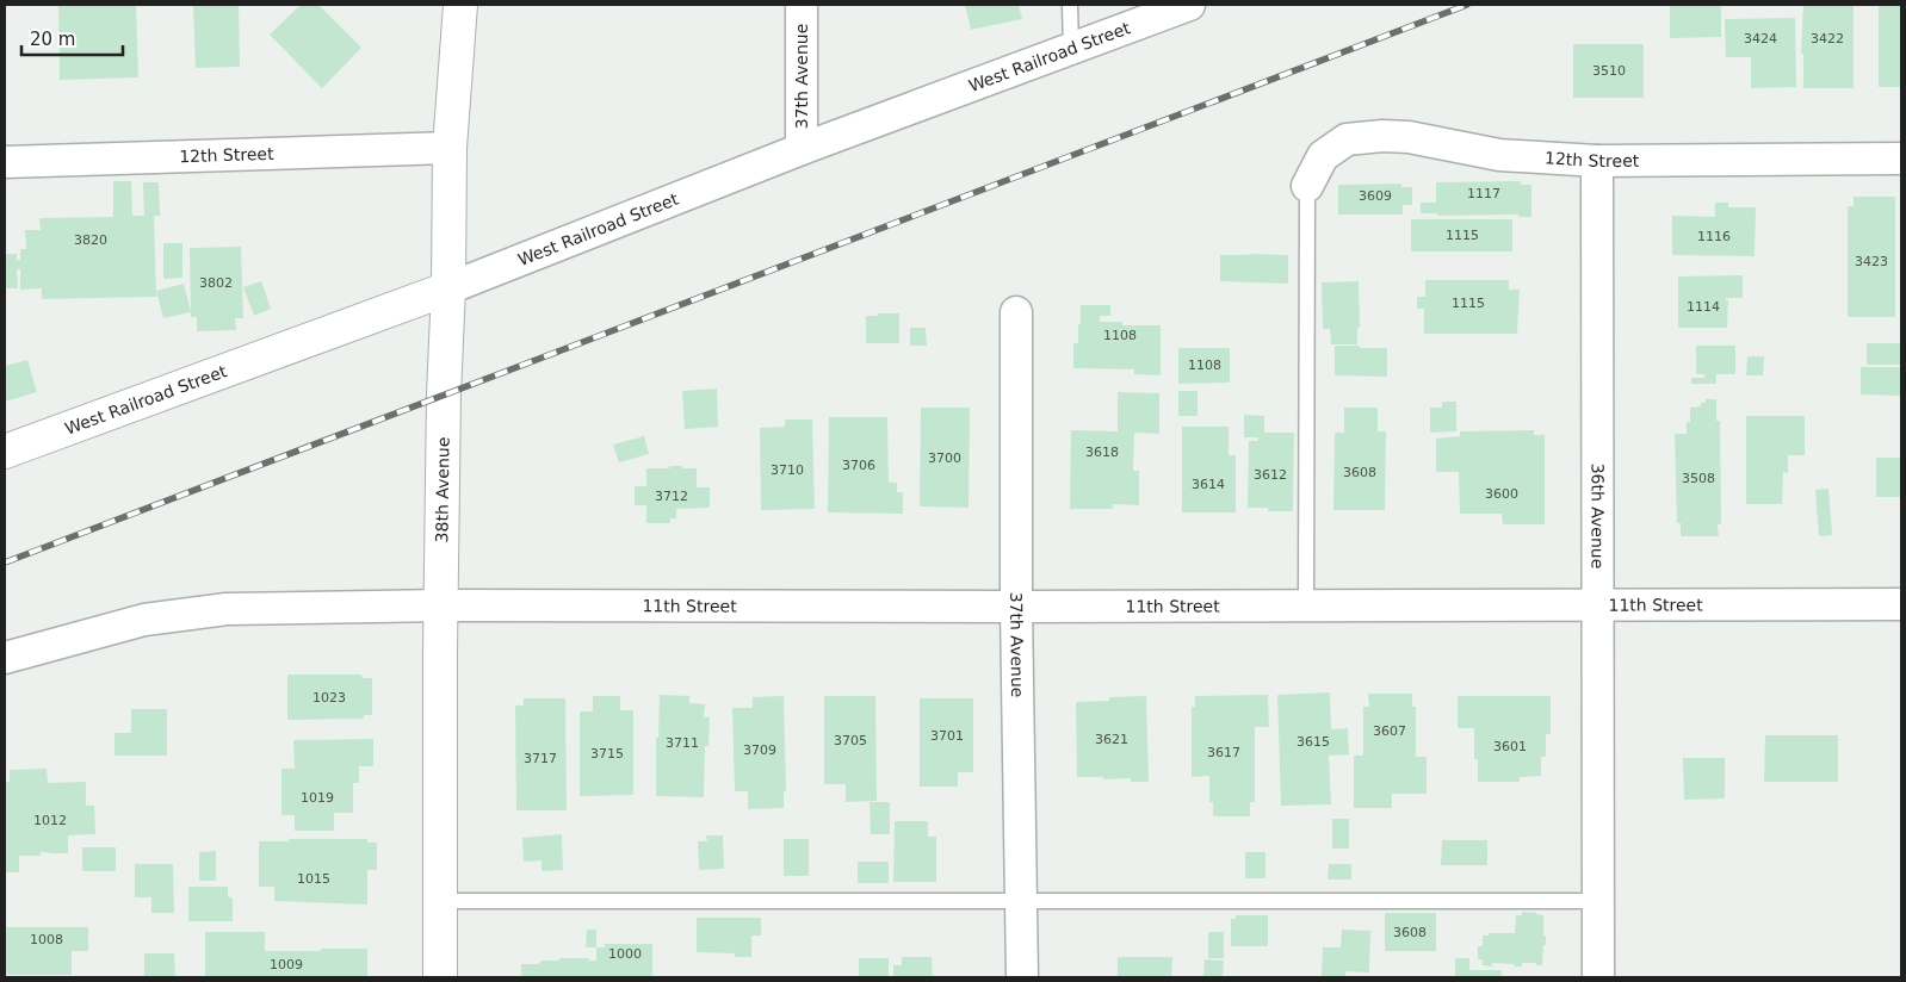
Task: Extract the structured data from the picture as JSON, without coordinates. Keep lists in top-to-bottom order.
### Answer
{
  "streets": {
    "street": [
      "West Railroad Street",
      "37th Avenue",
      "12th Street",
      "38th Avenue",
      "36th Avenue",
      "11th Street"
    ]
  },
  "crossings": [
    ["West Railroad Street", "37th Avenue"],
    ["West Railroad Street", "38th Avenue"],
    ["37th Avenue", "11th Street"],
    ["12th Street", "38th Avenue"],
    ["12th Street", "36th Avenue"],
    ["38th Avenue", "11th Street"],
    ["36th Avenue", "11th Street"]
  ],
  "house_numbers": [
    "3424",
    "3422",
    "3510",
    "1117",
    "3609",
    "1115",
    "1116",
    "3820",
    "3423",
    "3802",
    "1115",
    "1114",
    "1108",
    "1108",
    "3618",
    "3700",
    "3706",
    "3710",
    "3608",
    "3612",
    "3508",
    "3614",
    "3600",
    "3712",
    "1023",
    "3607",
    "3701",
    "3621",
    "3705",
    "3615",
    "3711",
    "3601",
    "3709",
    "3617",
    "3715",
    "3717",
    "1019",
    "1012",
    "1015",
    "3608",
    "1008",
    "1000",
    "1009"
  ],
  "scale_bar": "20 m"
}
